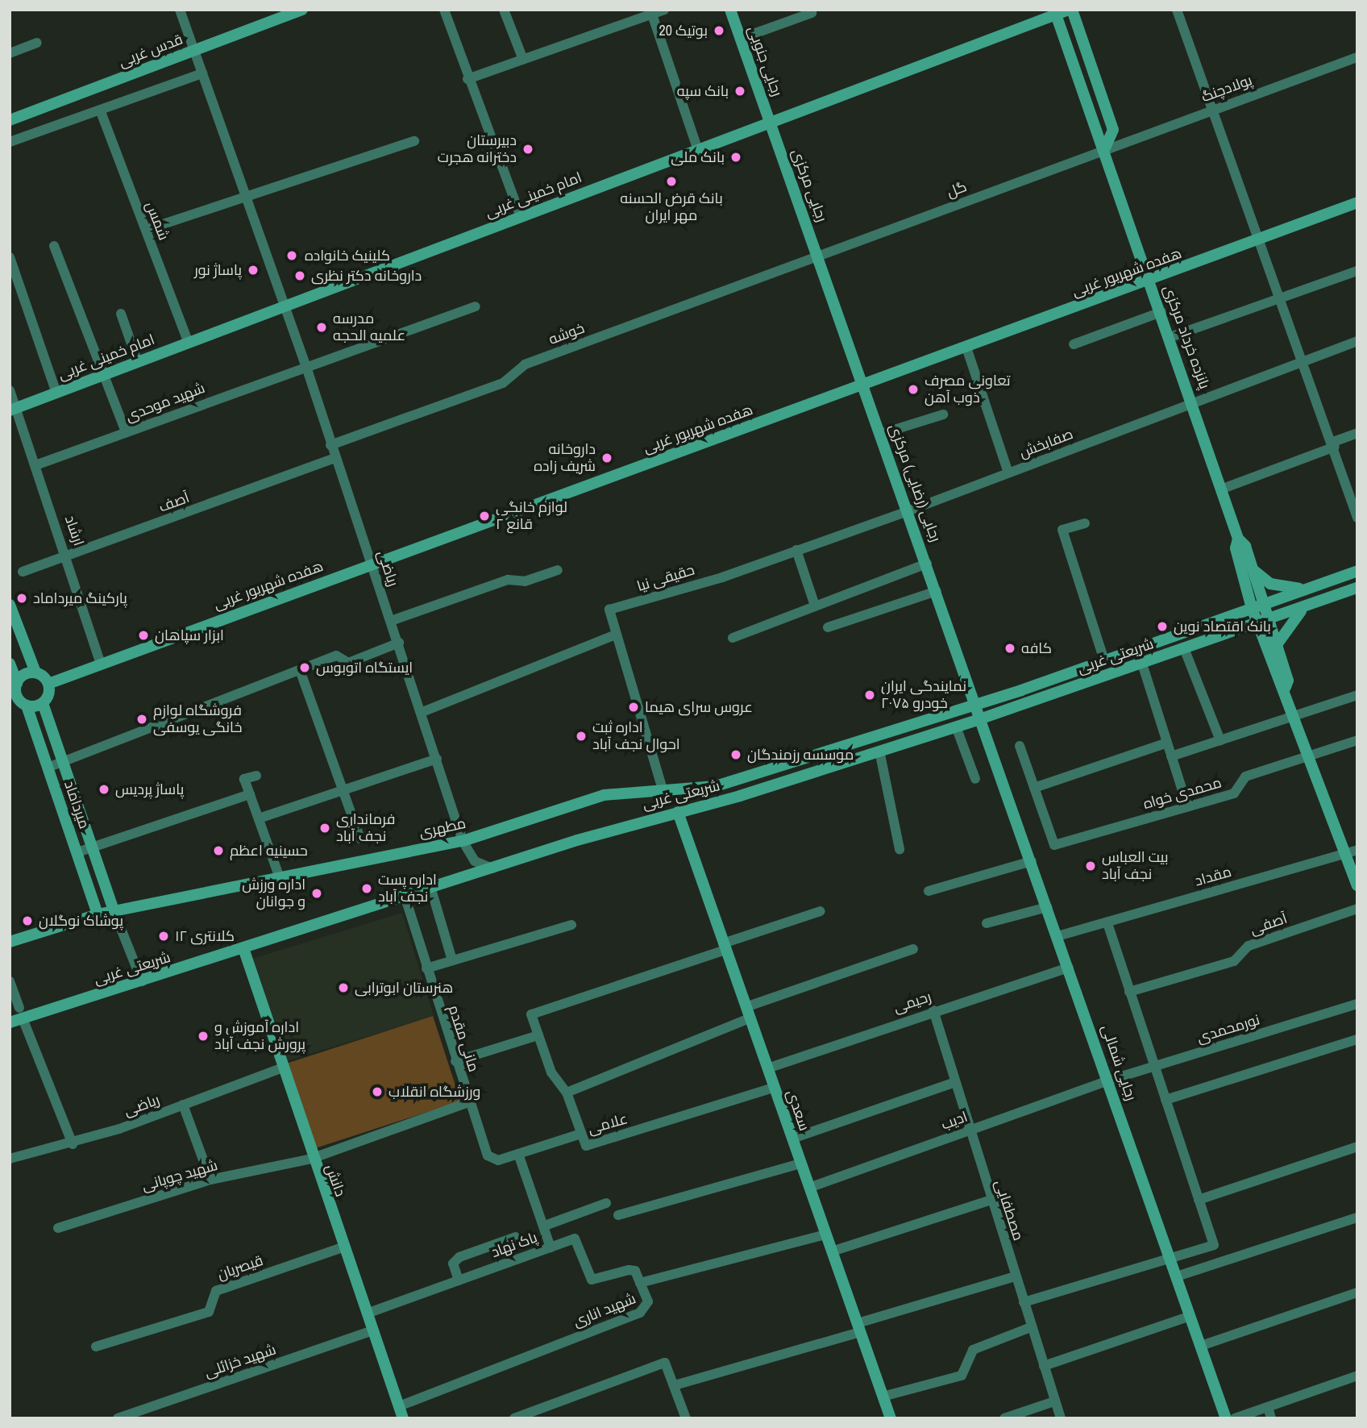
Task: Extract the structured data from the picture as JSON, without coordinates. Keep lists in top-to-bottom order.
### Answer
{
  "streets": {
    "street": [
      "قدس غربی",
      "رجایی جنوبی",
      "پولادچنگ",
      "رجایی مرکزی",
      "گل",
      "امام خمینی غربی",
      "شمس",
      "هفده شهریور غربی",
      "خوشه",
      "پانزده خرداد مرکزی",
      "شهید موحدی",
      "صفابخش",
      "رجایی (رضایی) مرکزی",
      "آصف",
      "ارشاد",
      "ریاضی",
      "حقیقی نیا",
      "شریعتی غربی",
      "محمدی خواه",
      "میرداماد",
      "مطهری",
      "مقداد",
      "آصفی",
      "رحیمی",
      "نورمحمدی",
      "مانی مقدم",
      "رجایی شمالی",
      "سعدی",
      "ادیب",
      "علامی",
      "شهید چوپانی",
      "دانش",
      "مصطفایی",
      "پاک نهاد",
      "قیصریان",
      "شهید اناری",
      "شهید خزائلی"
    ]
  },
  "crossings": [
    ["قدس غربی", "ریاضی"],
    ["رجایی جنوبی", "رجایی مرکزی"],
    ["رجایی جنوبی", "امام خمینی غربی"],
    ["پولادچنگ", "گل"],
    ["پولادچنگ", "پانزده خرداد مرکزی"],
    ["رجایی مرکزی", "گل"],
    ["رجایی مرکزی", "امام خمینی غربی"],
    ["رجایی مرکزی", "خوشه"],
    ["رجایی مرکزی", "رجایی (رضایی) مرکزی"],
    ["گل", "خوشه"],
    ["گل", "پانزده خرداد مرکزی"],
    ["گل", "رجایی (رضایی) مرکزی"],
    ["امام خمینی غربی", "شمس"],
    ["امام خمینی غربی", "پانزده خرداد مرکزی"],
    ["امام خمینی غربی", "ارشاد"],
    ["امام خمینی غربی", "ریاضی"],
    ["هفده شهریور غربی", "پانزده خرداد مرکزی"],
    ["هفده شهریور غربی", "رجایی (رضایی) مرکزی"],
    ["هفده شهریور غربی", "ارشاد"],
    ["هفده شهریور غربی", "ریاضی"],
    ["خوشه", "رجایی (رضایی) مرکزی"],
    ["خوشه", "ریاضی"],
    ["پانزده خرداد مرکزی", "صفابخش"],
    ["پانزده خرداد مرکزی", "شریعتی غربی"],
    ["شهید موحدی", "ارشاد"],
    ["شهید موحدی", "ریاضی"],
    ["صفابخش", "رجایی (رضایی) مرکزی"],
    ["صفابخش", "حقیقی نیا"],
    ["رجایی (رضایی) مرکزی", "حقیقی نیا"],
    ["رجایی (رضایی) مرکزی", "شریعتی غربی"],
    ["رجایی (رضایی) مرکزی", "رجایی شمالی"],
    ["آصف", "ارشاد"],
    ["آصف", "ریاضی"],
    ["ریاضی", "مطهری"],
    ["ریاضی", "دانش"],
    ["حقیقی نیا", "مطهری"],
    ["شریعتی غربی", "مطهری"],
    ["شریعتی غربی", "مانی مقدم"],
    ["شریعتی غربی", "رجایی شمالی"],
    ["شریعتی غربی", "سعدی"],
    ["شریعتی غربی", "دانش"],
    ["میرداماد", "مطهری"],
    ["مقداد", "رجایی شمالی"],
    ["رحیمی", "رجایی شمالی"],
    ["رحیمی", "سعدی"],
    ["رحیمی", "مصطفایی"],
    ["نورمحمدی", "رجایی شمالی"],
    ["نورمحمدی", "ادیب"],
    ["مانی مقدم", "علامی"],
    ["مانی مقدم", "شهید چوپانی"],
    ["رجایی شمالی", "ادیب"],
    ["سعدی", "ادیب"],
    ["سعدی", "علامی"],
    ["سعدی", "شهید اناری"],
    ["ادیب", "مصطفایی"],
    ["شهید چوپانی", "دانش"],
    ["دانش", "پاک نهاد"],
    ["دانش", "قیصریان"],
    ["دانش", "شهید اناری"],
    ["دانش", "شهید خزائلی"],
    ["پاک نهاد", "شهید اناری"]
  ],
  "places": [
    "بوتیک 20",
    "بانک سپه",
    "دبیرستان دخترانه هجرت",
    "بانک ملی",
    "بانک قرض الحسنه مهر ایران",
    "کلینیک خانواده",
    "پاساژ نور",
    "داروخانه دکتر نظری",
    "مدرسه علمیه الحجه",
    "تعاونی مصرف ذوب آهن",
    "داروخانه شریف زاده",
    "لوازم خانگی قانع ۲",
    "پارکینگ میرداماد",
    "بانک اقتصاد نوین",
    "ابزار سپاهان",
    "کافه",
    "ایستگاه اتوبوس",
    "نمایندگی ایران خودرو ۲۰۷۵",
    "عروس سرای هیما",
    "فروشگاه لوازم خانگی یوسفی",
    "اداره ثبت احوال نجف آباد",
    "موسسه رزمندگان",
    "پاساژ پردیس",
    "فرمانداری نجف آباد",
    "حسینیه اعظم",
    "بیت العباس نجف آباد",
    "اداره پست نجف آباد",
    "اداره ورزش و جوانان",
    "پوشاک نوگلان",
    "کلانتری ۱۲",
    "هنرستان ابوترابی",
    "اداره آموزش و پرورش نجف آباد",
    "ورزشگاه انقلاب"
  ]
}
